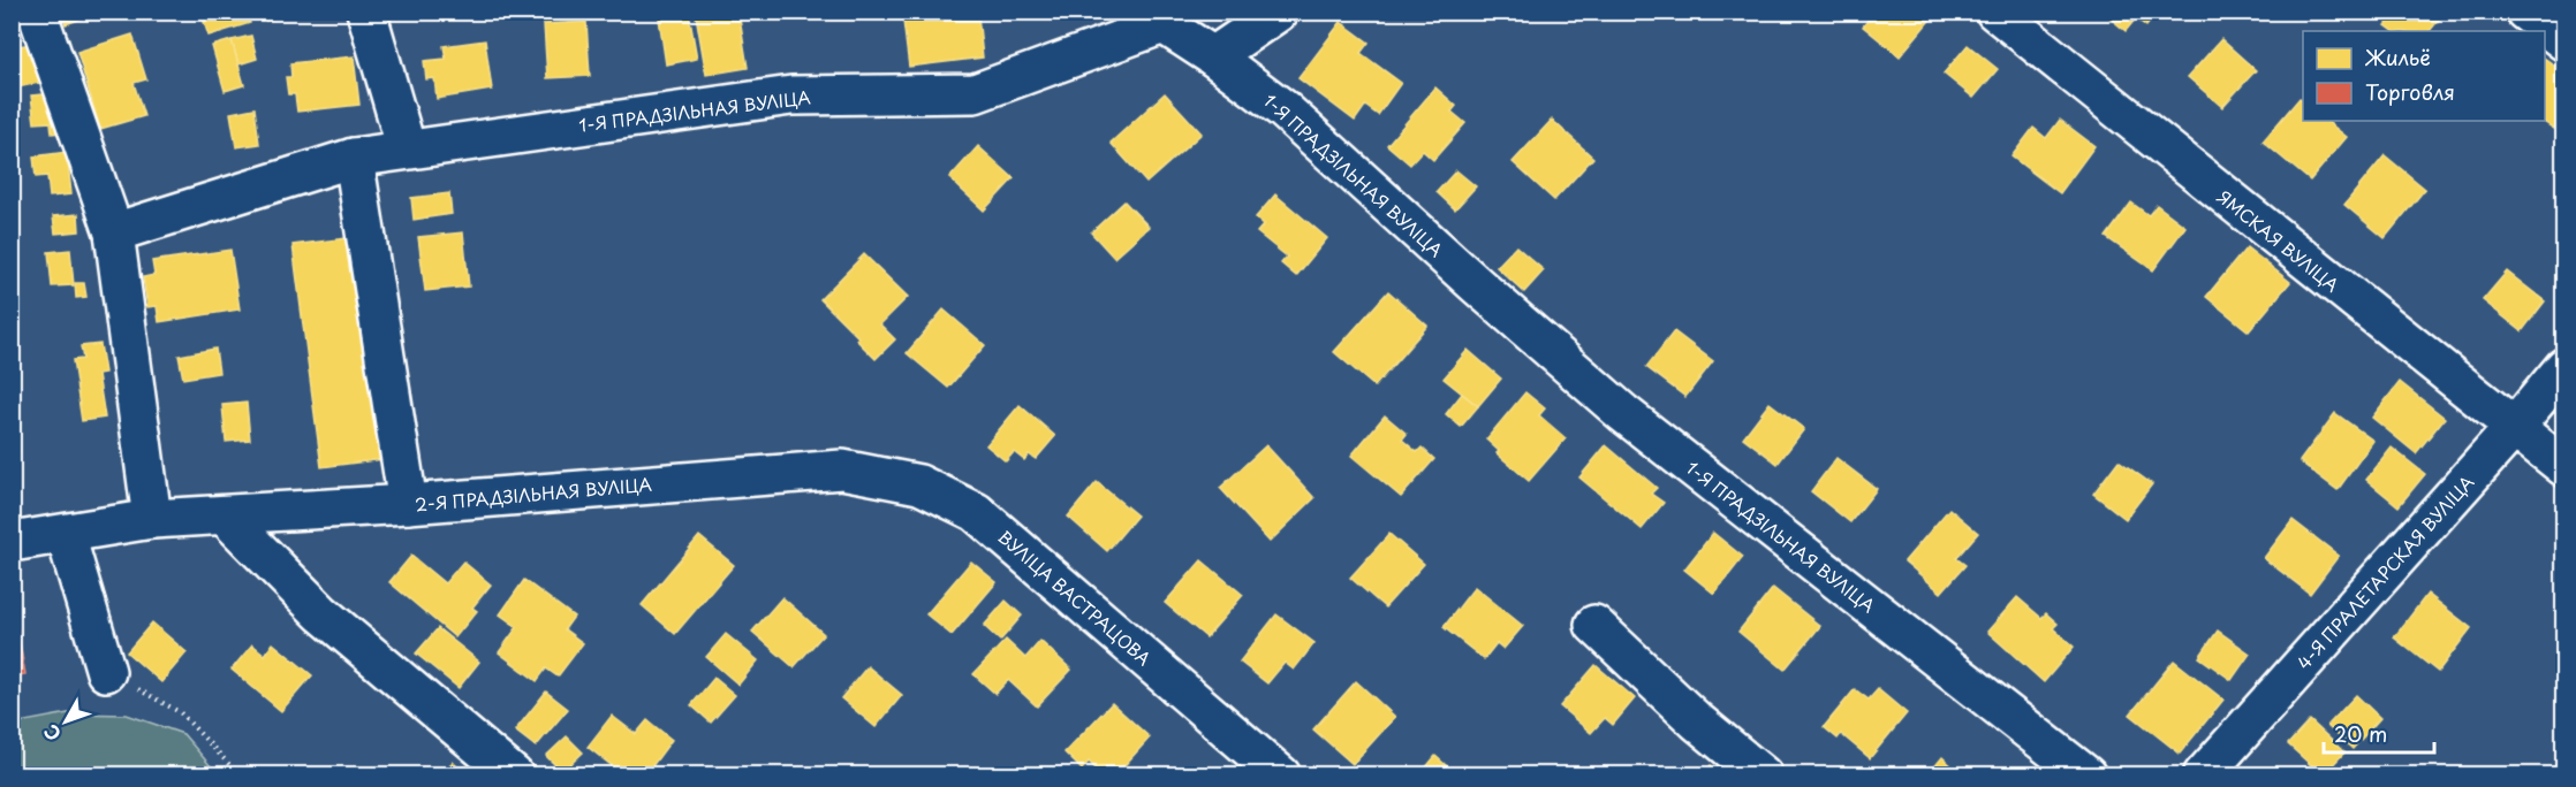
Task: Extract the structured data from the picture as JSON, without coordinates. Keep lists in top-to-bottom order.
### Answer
{
  "streets": {
    "street": [
      "1-Я ПРАДЗІЛЬНАЯ ВУЛІЦА",
      "ЯМСКАЯ ВУЛІЦА",
      "2-Я ПРАДЗІЛЬНАЯ ВУЛІЦА",
      "4-Я ПРАЛЕТАРСКАЯ ВУЛІЦА",
      "ВУЛІЦА ВАСТРАЦОВА"
    ]
  },
  "crossings": [
    ["ЯМСКАЯ ВУЛІЦА", "4-Я ПРАЛЕТАРСКАЯ ВУЛІЦА"],
    ["2-Я ПРАДЗІЛЬНАЯ ВУЛІЦА", "ВУЛІЦА ВАСТРАЦОВА"]
  ],
  "legend": ["Жильё", "Торговля"],
  "scale_bar": "20 m",
  "north": "bottom left"
}
